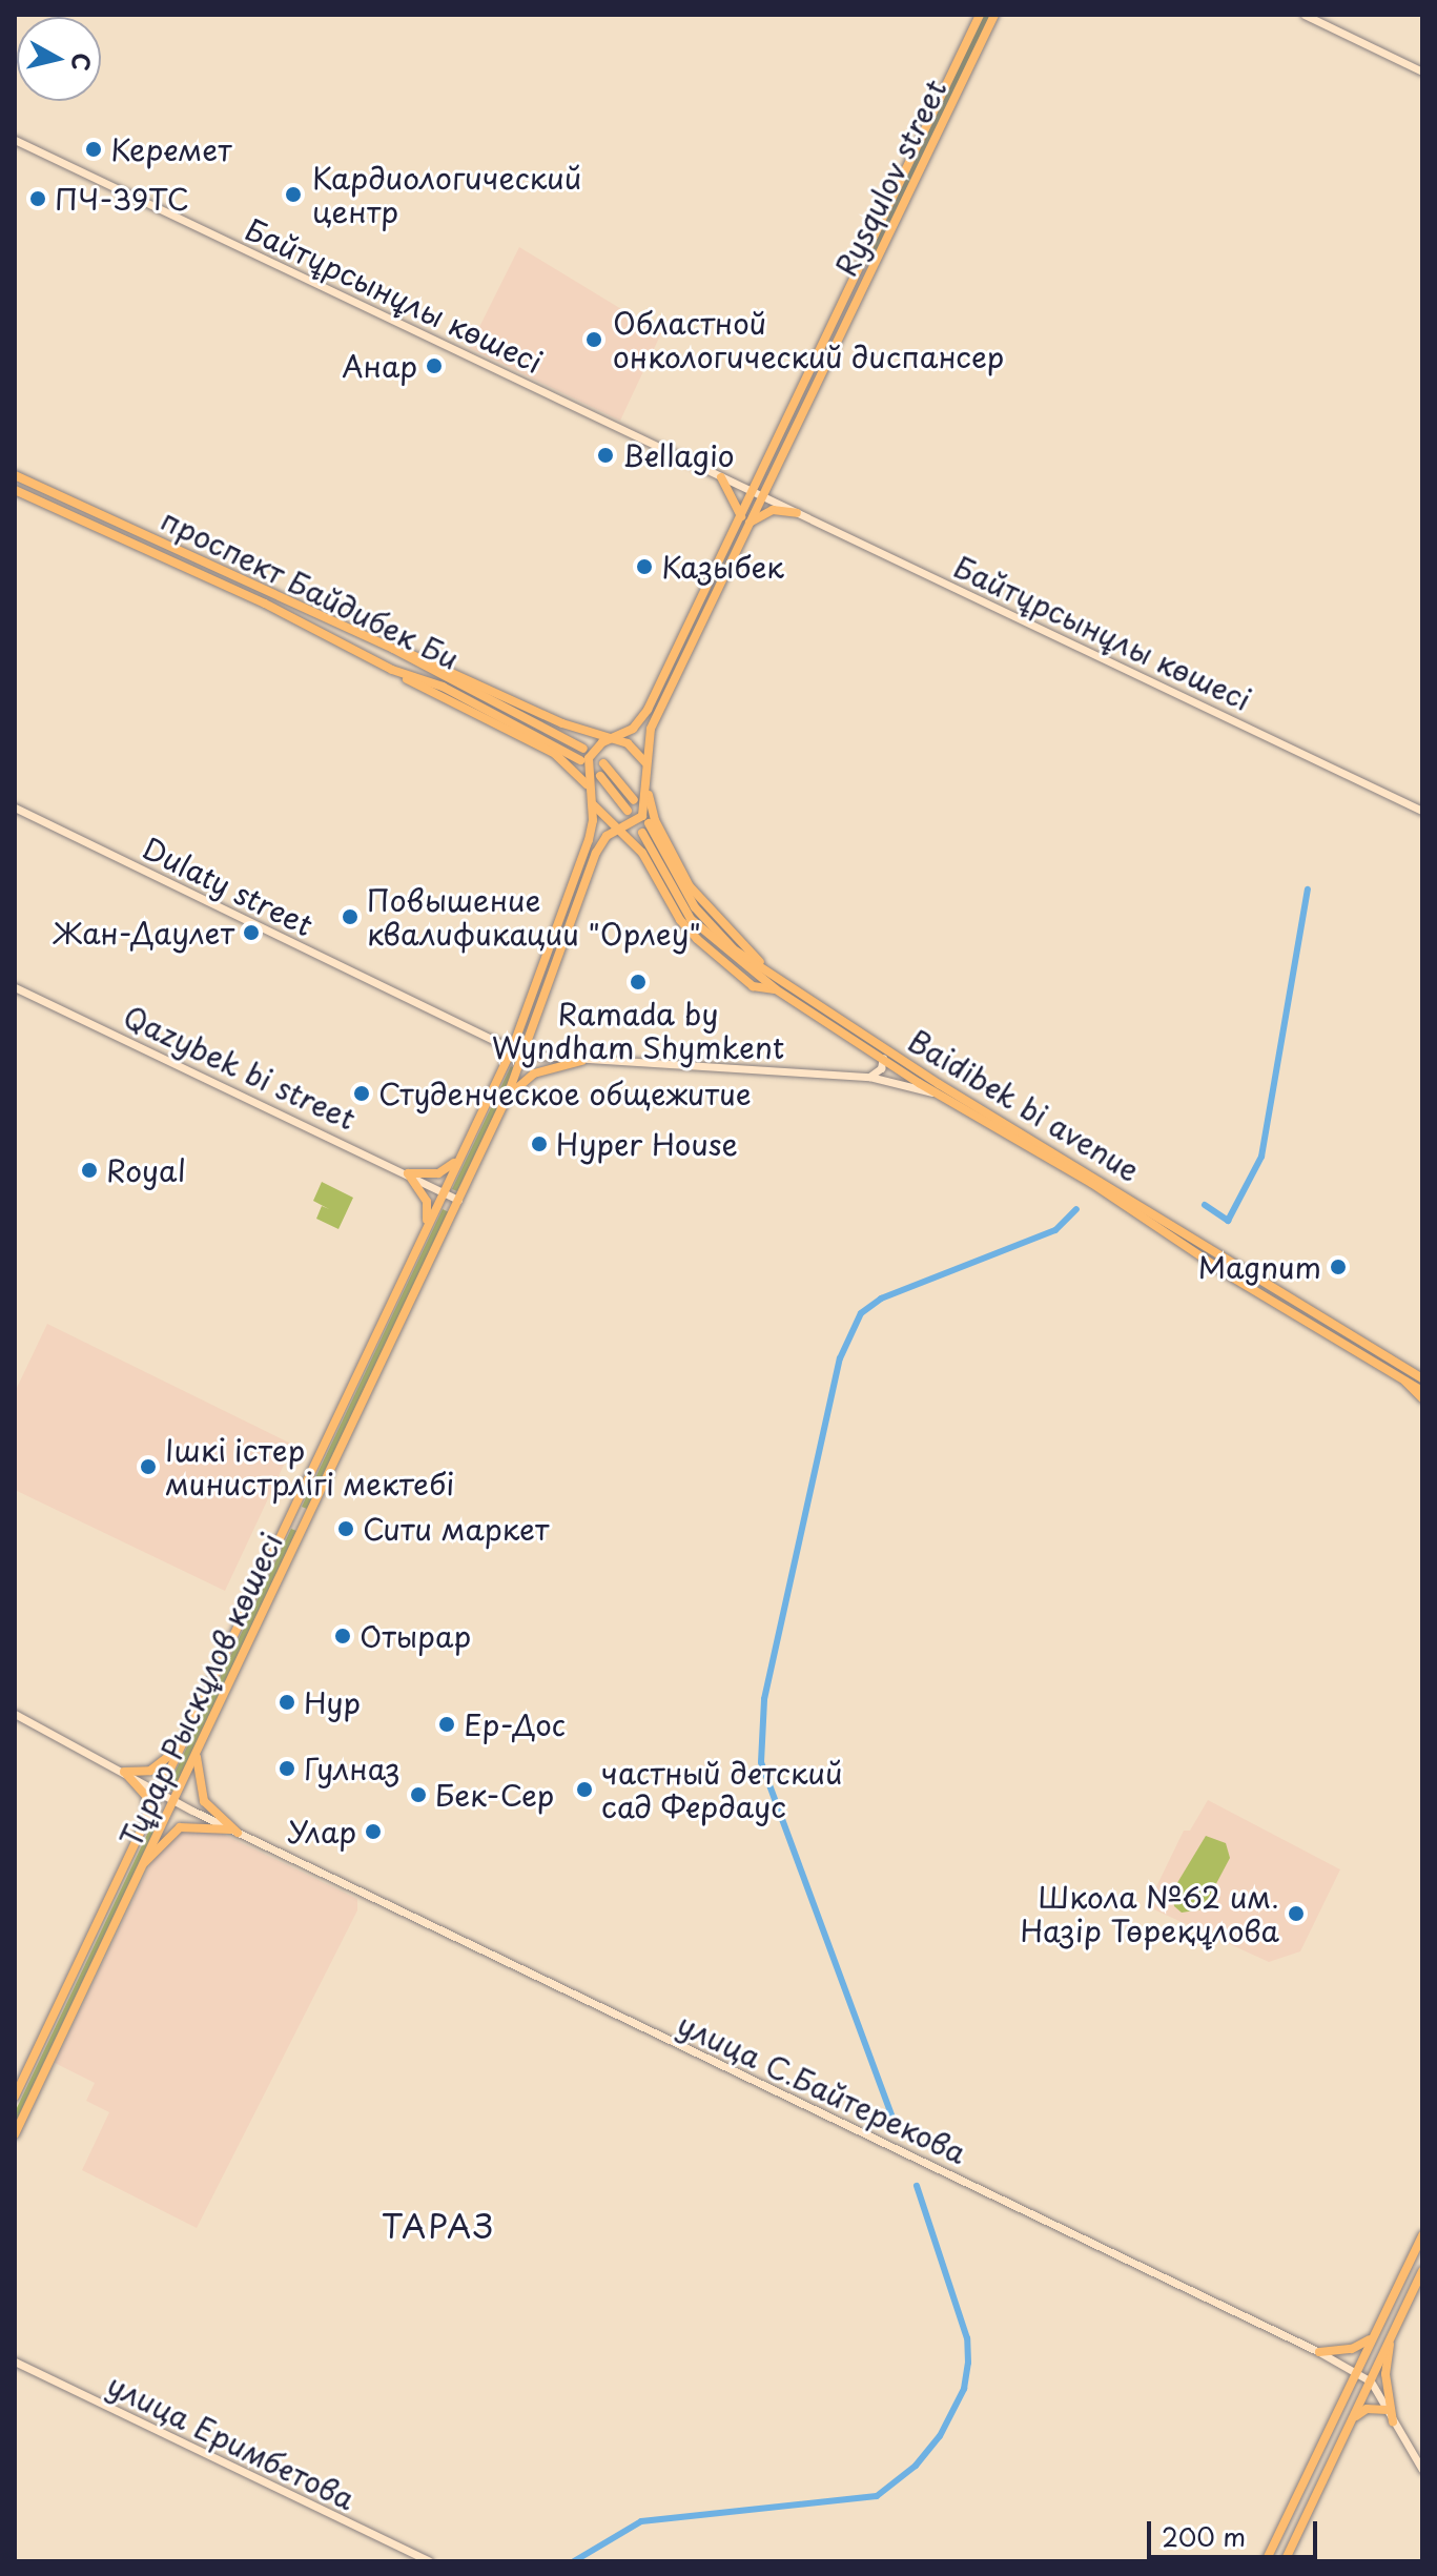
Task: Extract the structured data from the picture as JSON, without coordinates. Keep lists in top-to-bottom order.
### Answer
{
  "streets": {
    "main road": [
      "Rysqulov street",
      "Байтұрсынұлы көшесі",
      "проспект Байдибек Би",
      "Dulaty street",
      "Qazybek bi street",
      "Baidibek bi avenue",
      "Тұрар Рыскұлов көшесі",
      "улица С.Байтерекова",
      "улица Еримбетова"
    ]
  },
  "crossings": [
    ["Rysqulov street", "Байтұрсынұлы көшесі"],
    ["Dulaty street", "Baidibek bi avenue"],
    ["Dulaty street", "Тұрар Рыскұлов көшесі"],
    ["Qazybek bi street", "Тұрар Рыскұлов көшесі"],
    ["Тұрар Рыскұлов көшесі", "улица С.Байтерекова"]
  ],
  "districts": ["ТАРАЗ"],
  "places": [
    "Керемет",
    "Кардиологический центр",
    "ПЧ-39ТС",
    "Областной онкологический диспансер",
    "Анар",
    "Bellagio",
    "Казыбек",
    "Повышение квалификации \"Орлеу\"",
    "Жан-Даулет",
    "Ramada by Wyndham Shymkent",
    "Студенческое общежитие",
    "Hyper House",
    "Royal",
    "Magnum",
    "Ішкі істер министрлігі мектебі",
    "Сити маркет",
    "Отырар",
    "Нур",
    "Ер-Дос",
    "Гулназ",
    "частный детский сад Фердаус",
    "Бек-Сер",
    "Улар",
    "Школа №62 им. Назір Төреқұлова"
  ],
  "scale_bar": "200 m",
  "north": "right"
}
